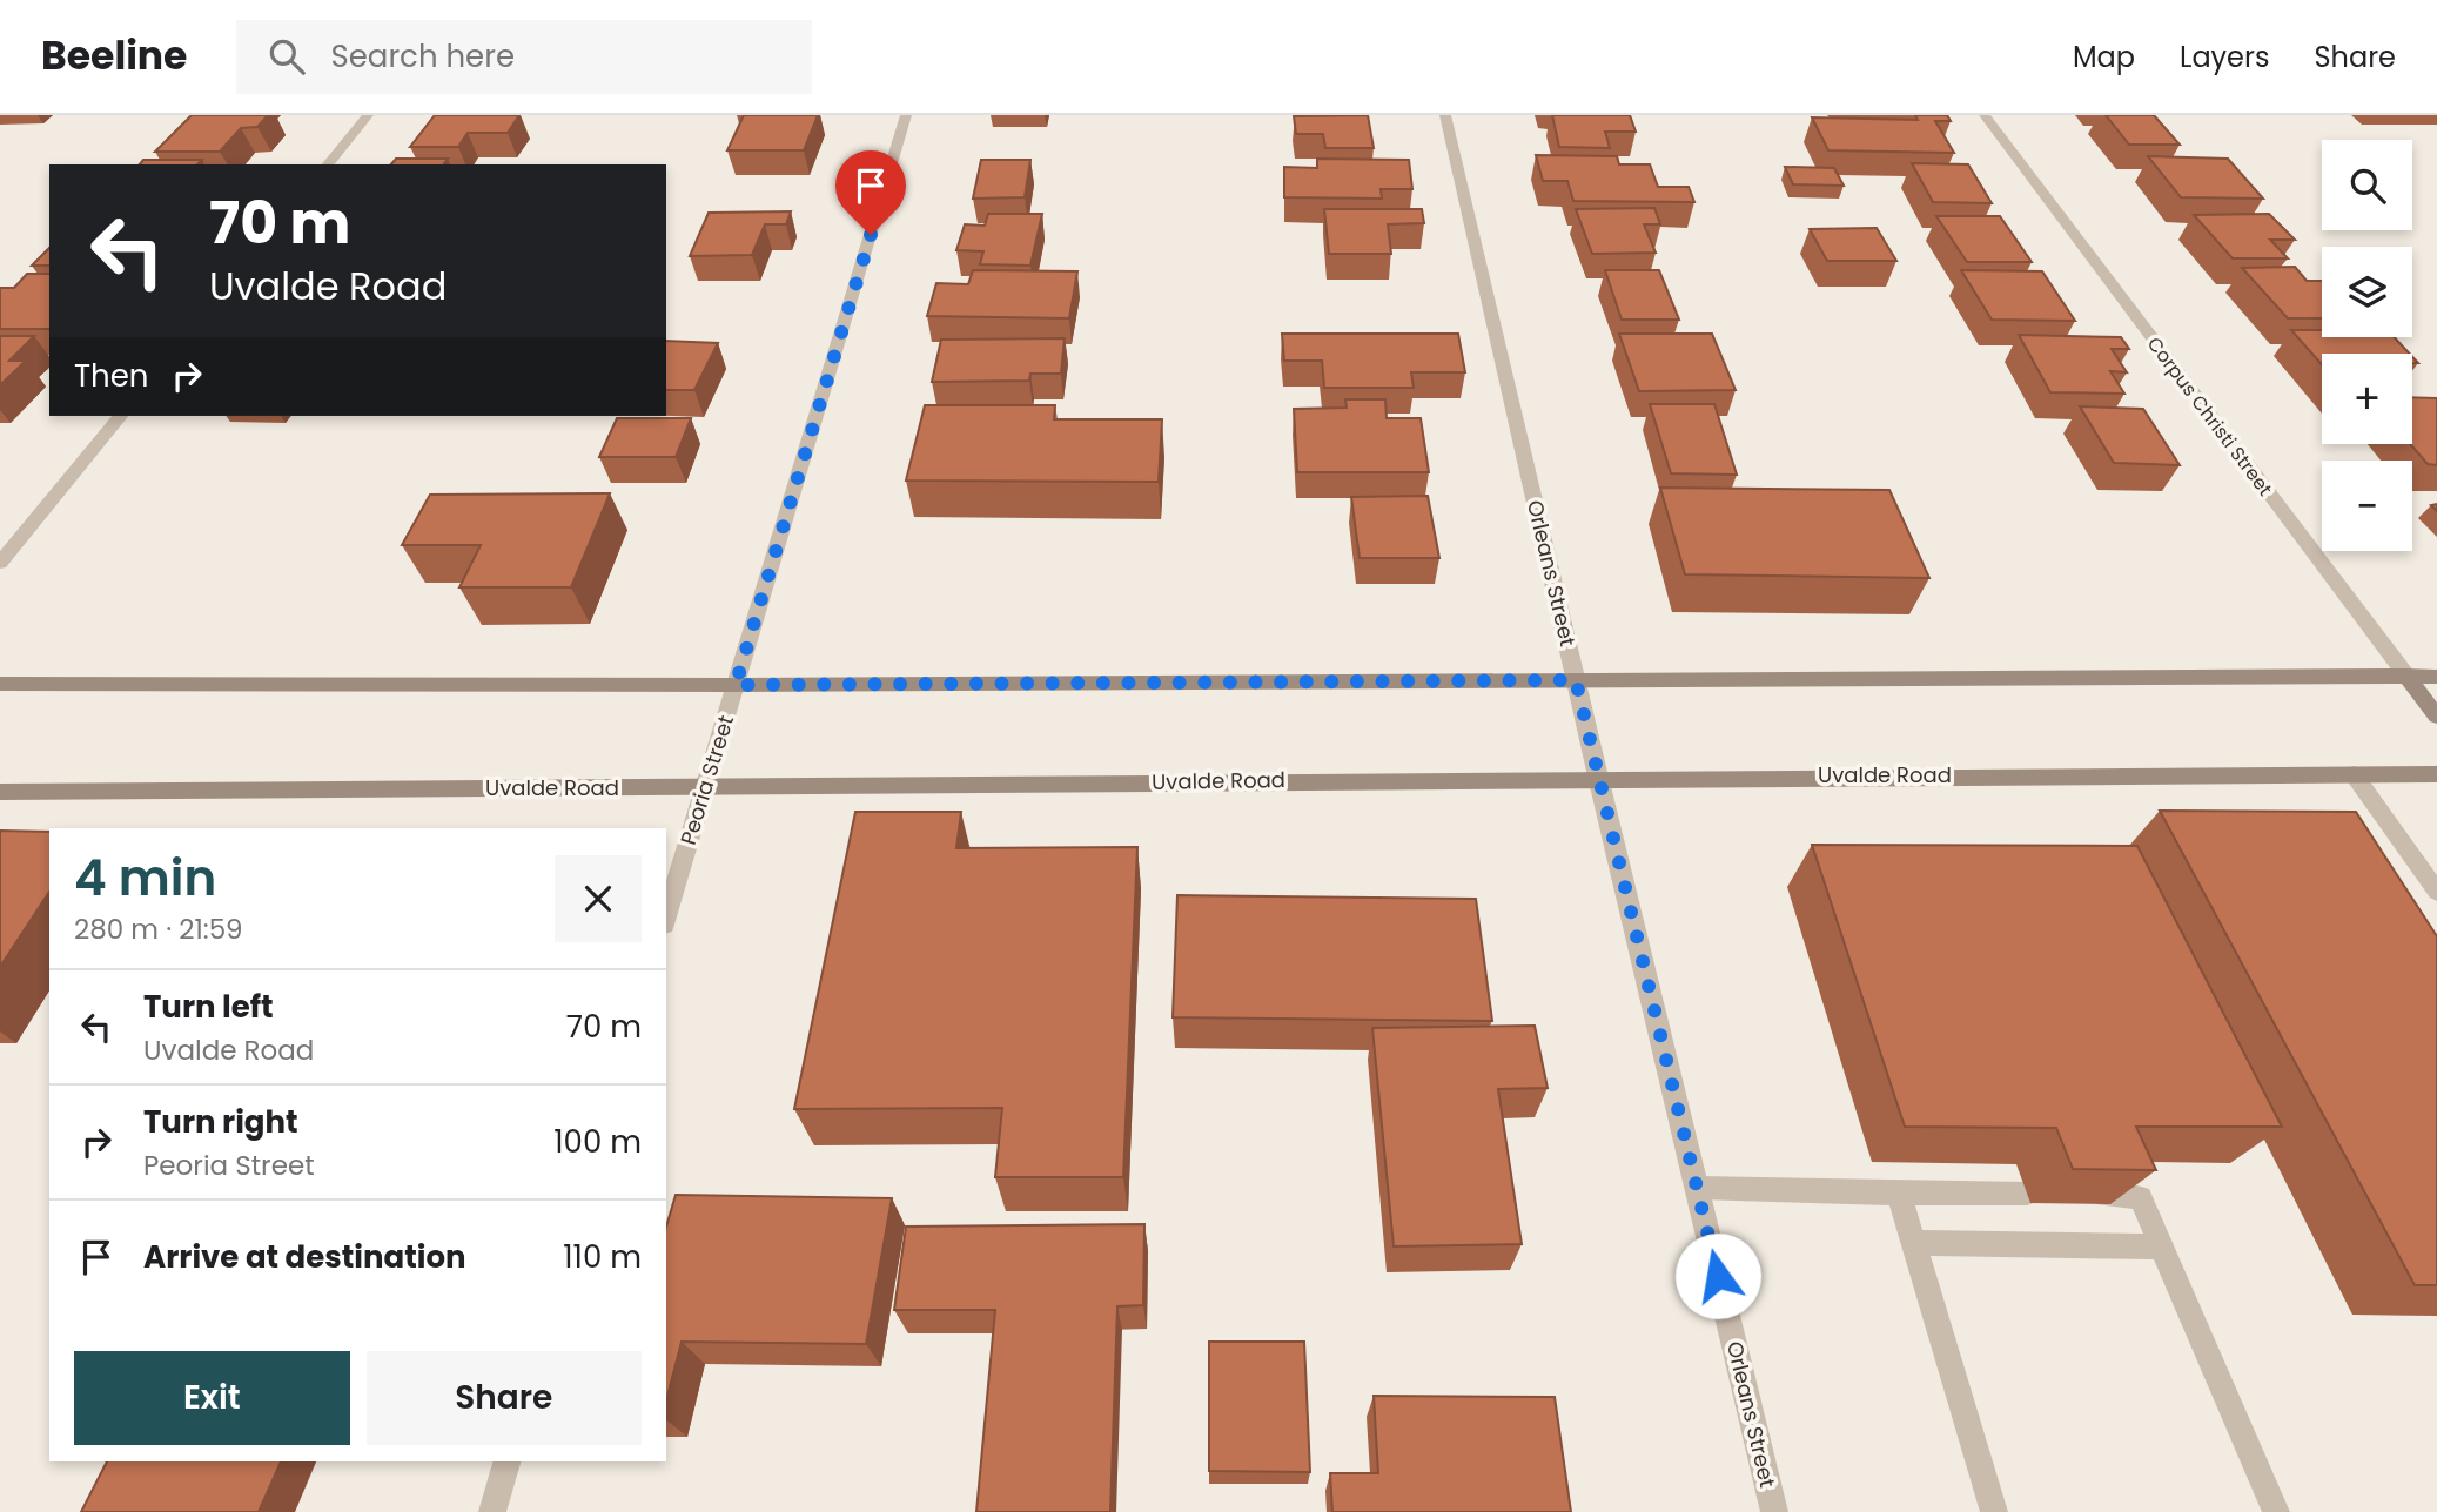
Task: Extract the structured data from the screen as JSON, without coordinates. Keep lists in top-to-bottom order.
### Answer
{
  "streets": {
    "main road": ["Corpus Christi Street", "Uvalde Road"],
    "street": ["Orleans Street", "Peoria Street"]
  },
  "crossings": [
    ["Orleans Street", "Uvalde Road"],
    ["Uvalde Road", "Peoria Street"]
  ],
  "page": {
    "header": "Beeline",
    "search": "Search here",
    "nav": ["Map", "Layers", "Share"],
    "map_buttons": ["+", "−"],
    "turn": ["70 m", "Uvalde Road"],
    "then": "Then",
    "heading": ["4 min", "280 m · 21:59"],
    "list": [
      {
        "name": "Turn left",
        "note": "Uvalde Road",
        "value": "70 m"
      },
      {
        "name": "Turn right",
        "note": "Peoria Street",
        "value": "100 m"
      },
      {
        "name": "Arrive at destination",
        "value": "110 m"
      }
    ],
    "buttons": ["Exit", "Share"]
  }
}
